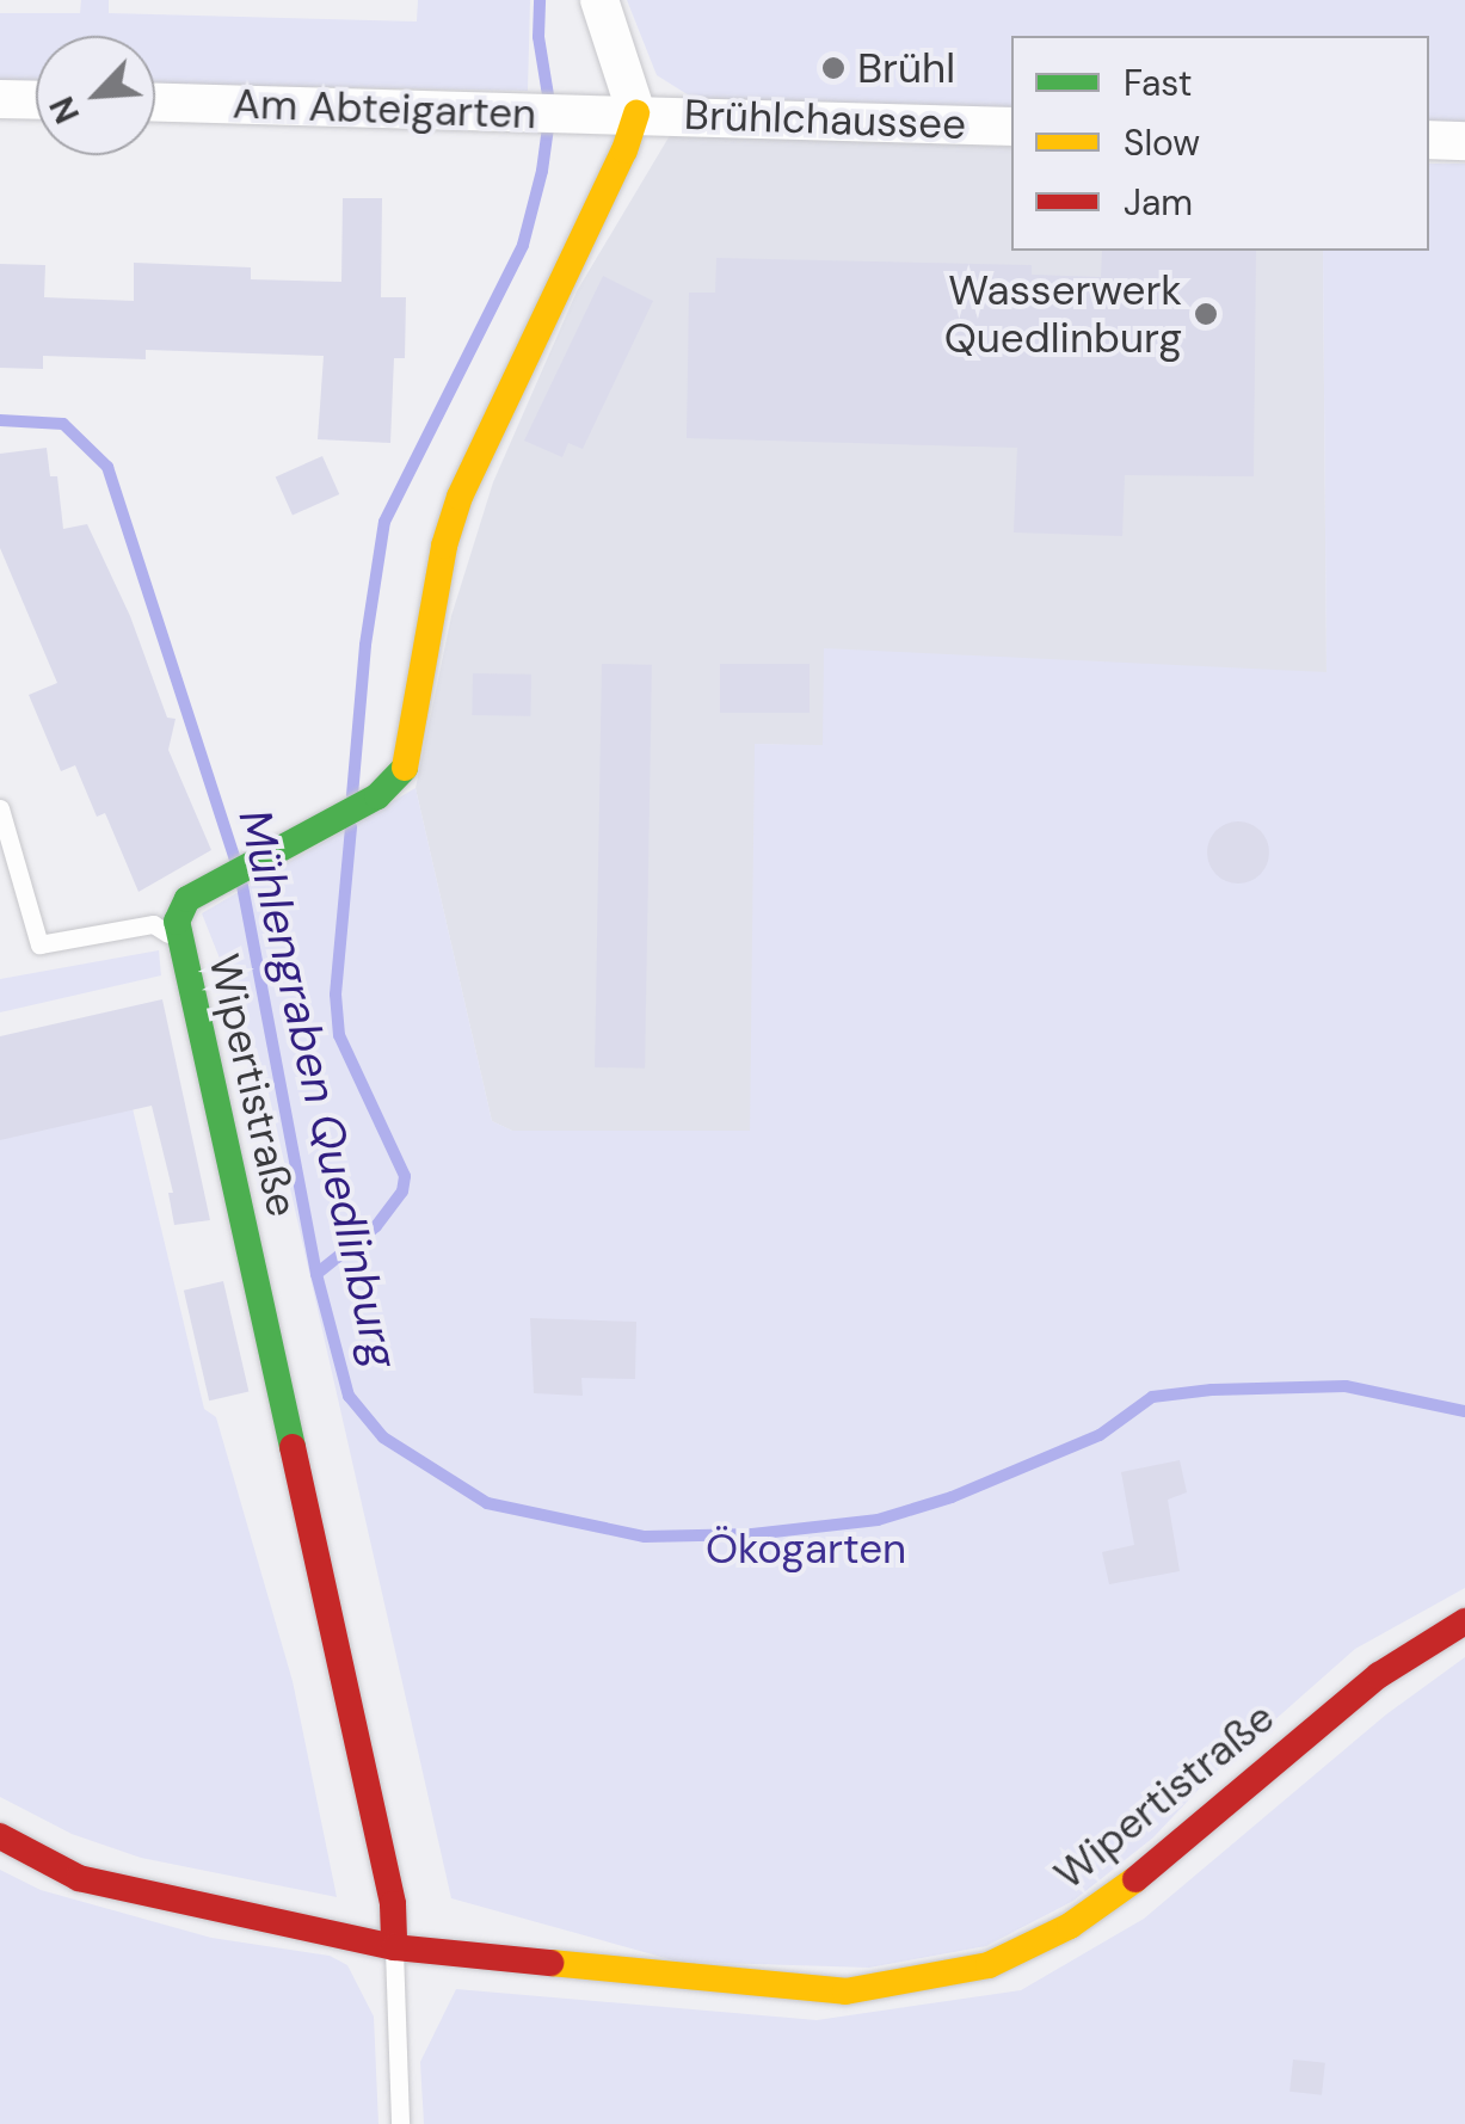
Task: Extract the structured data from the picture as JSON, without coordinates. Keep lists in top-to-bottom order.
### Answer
{
  "streets": {
    "street": ["Am Abteigarten", "Brühlchaussee", "Wipertistraße"]
  },
  "crossings": [
    ["Am Abteigarten", "Brühlchaussee"],
    ["Am Abteigarten", "Wipertistraße"],
    ["Brühlchaussee", "Wipertistraße"]
  ],
  "water": ["Mühlengraben Quedlinburg"],
  "parks": ["Ökogarten"],
  "places": ["Brühl", "Wasserwerk Quedlinburg"],
  "legend": ["Fast", "Slow", "Jam"],
  "north": "bottom left"
}
